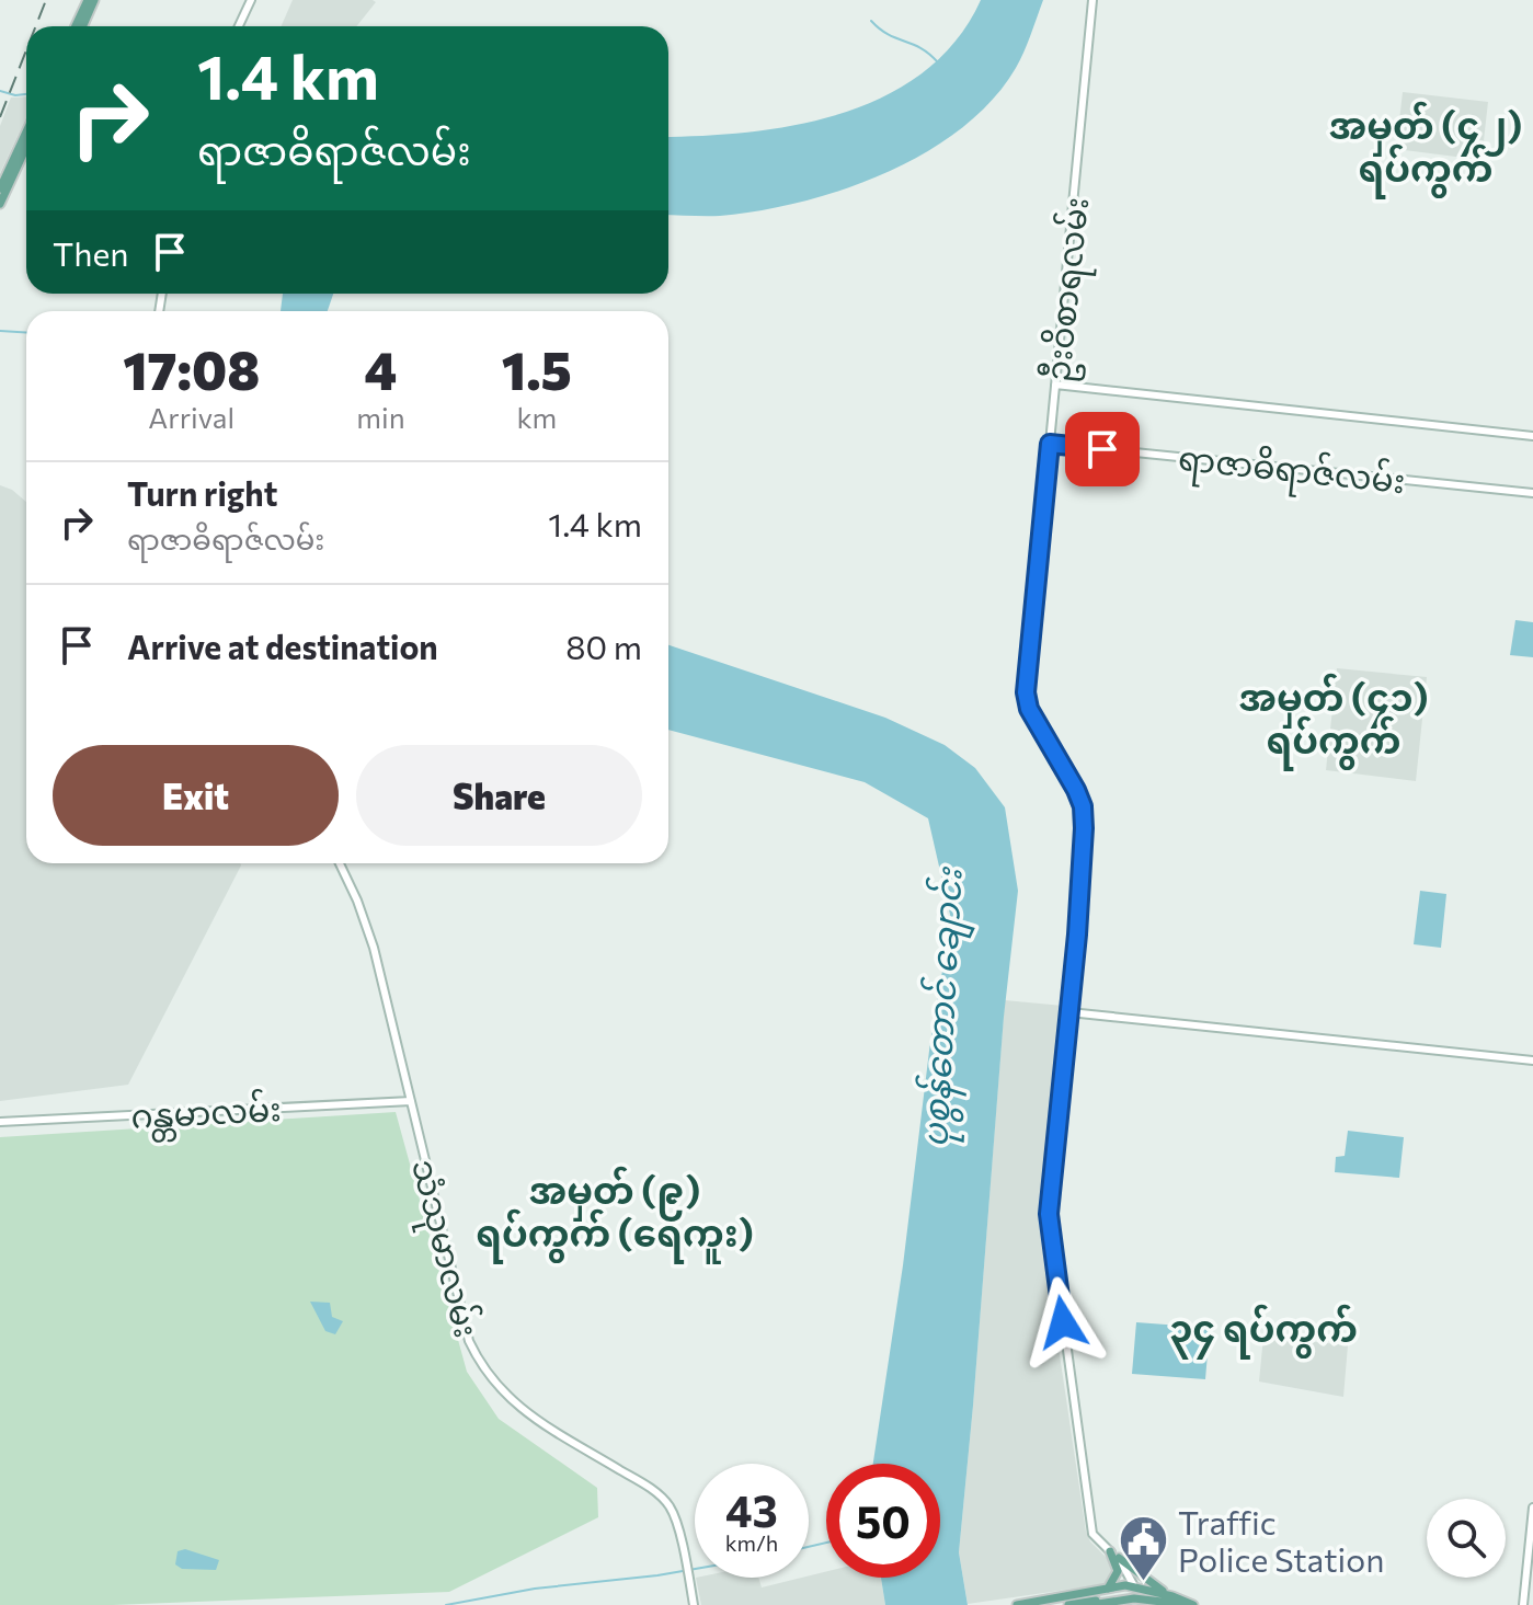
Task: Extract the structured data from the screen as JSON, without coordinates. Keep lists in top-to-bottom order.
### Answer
{
  "streets": {
    "main road": [
      "ဦးဝိစာရလမ်း",
      "ရာဇာဓိရာဇ်လမ်း",
      "ဂန္တမာလမ်း",
      "သံသုမာလမ်း"
    ]
  },
  "crossings": [
    ["ဦးဝိစာရလမ်း", "ရာဇာဓိရာဇ်လမ်း"],
    ["ဂန္တမာလမ်း", "သံသုမာလမ်း"]
  ],
  "districts": [
    "အမှတ် (၄၂) ရပ်ကွက်",
    "အမှတ် (၄၁) ရပ်ကွက်",
    "အမှတ် (၉) ရပ်ကွက် (ရေကူး)",
    "၃၄ ရပ်ကွက်"
  ],
  "water": ["ပုစွန်တောင် ချောင်း"],
  "places": {
    "public building": ["Traffic Police Station"]
  },
  "page": {
    "turn": ["1.4 km", "ရာဇာဓိရာဇ်လမ်း"],
    "then": "Then",
    "eta": [
      "17:08",
      "Arrival",
      "4",
      "min",
      "1.5",
      "km"
    ],
    "list": [
      {
        "name": "Turn right",
        "note": "ရာဇာဓိရာဇ်လမ်း",
        "value": "1.4 km"
      },
      {
        "name": "Arrive at destination",
        "value": "80 m"
      }
    ],
    "buttons": ["Exit", "Share"],
    "speed": "43 km/h",
    "limit": "50"
  }
}
